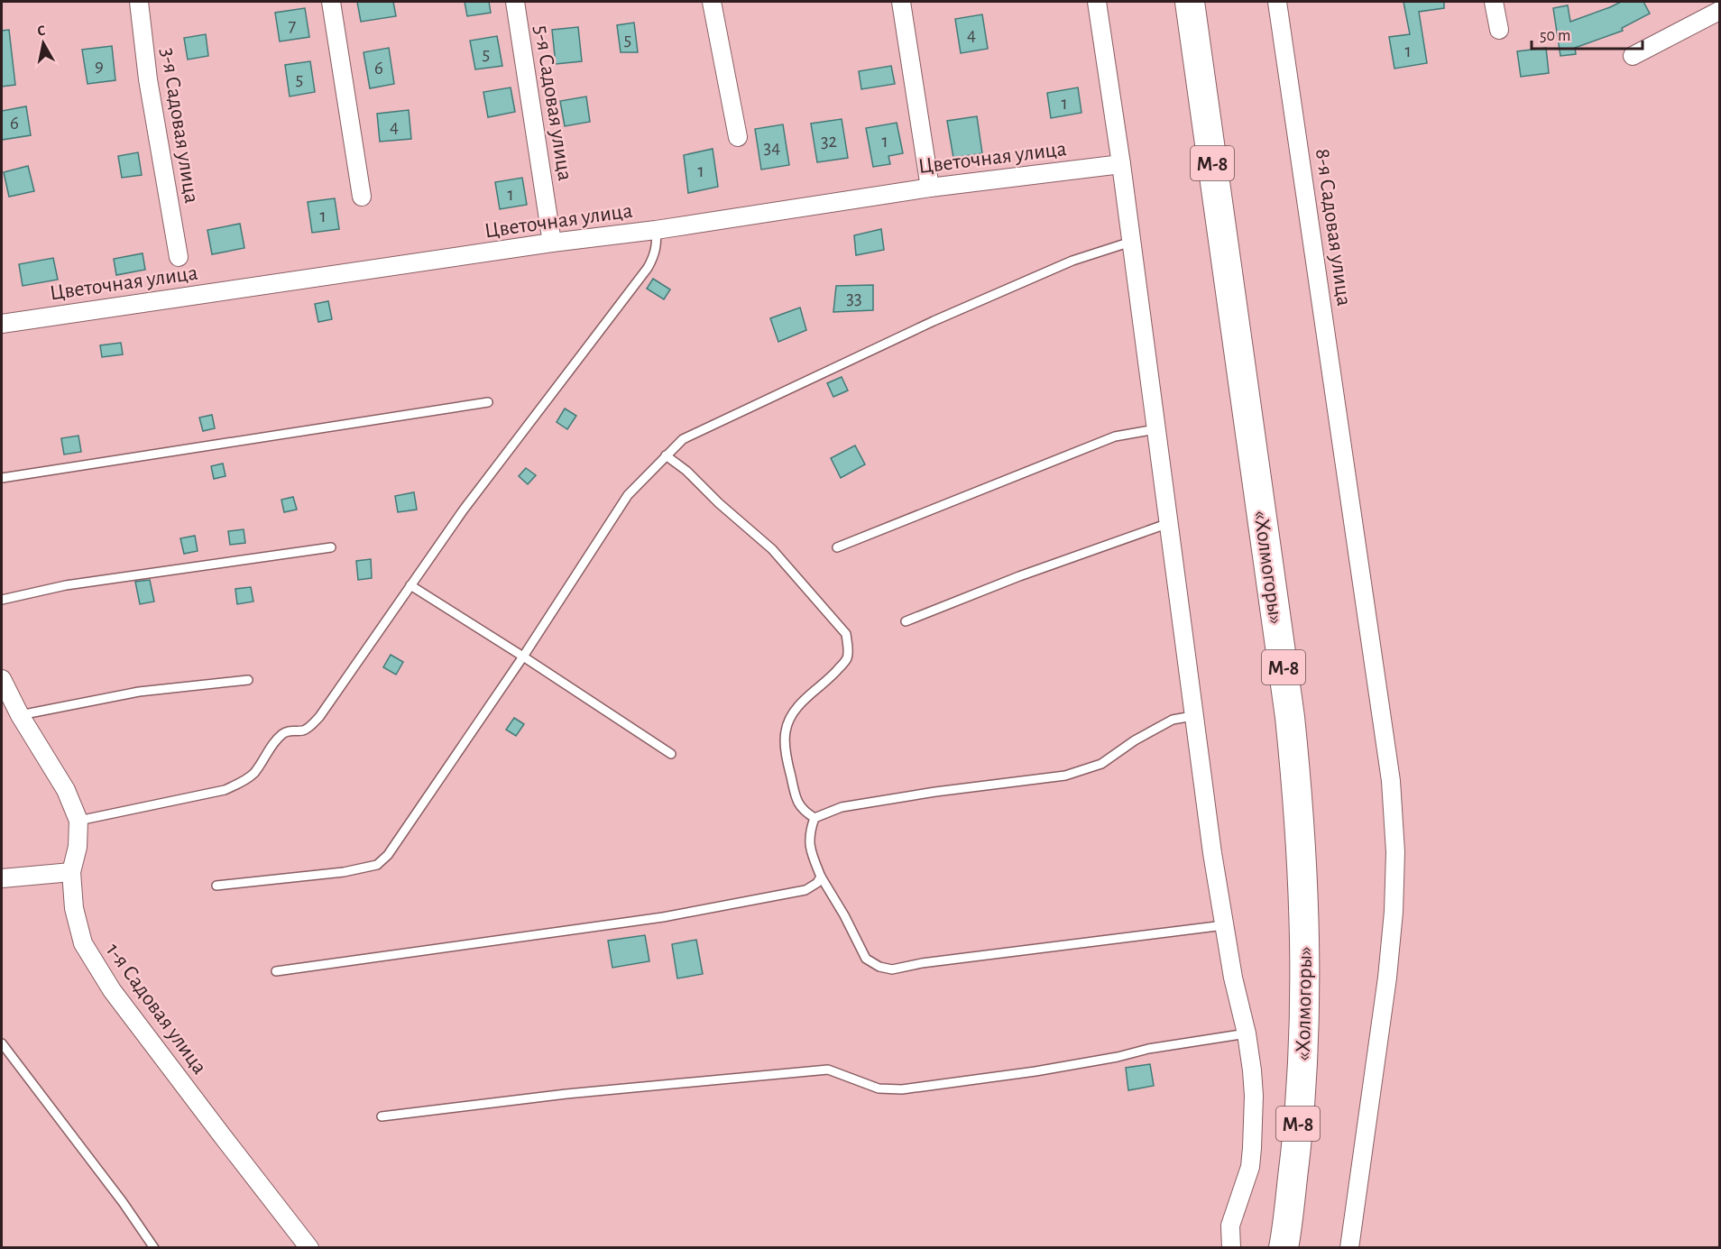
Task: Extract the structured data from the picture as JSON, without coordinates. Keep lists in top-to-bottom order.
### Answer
{
  "streets": {
    "highway": ["М-8", "«Холмогоры»"],
    "street": [
      "5-я Садовая улица",
      "3-я Садовая улица",
      "Цветочная улица",
      "8-я Садовая улица",
      "1-я Садовая улица"
    ]
  },
  "crossings": [
    ["5-я Садовая улица", "Цветочная улица"]
  ],
  "house_numbers": [
    "7",
    "4",
    "5",
    "1",
    "5",
    "9",
    "6",
    "5",
    "1",
    "6",
    "4",
    "32",
    "1",
    "34",
    "1",
    "1",
    "1",
    "33"
  ],
  "scale_bar": "50 m",
  "north": "top"
}
